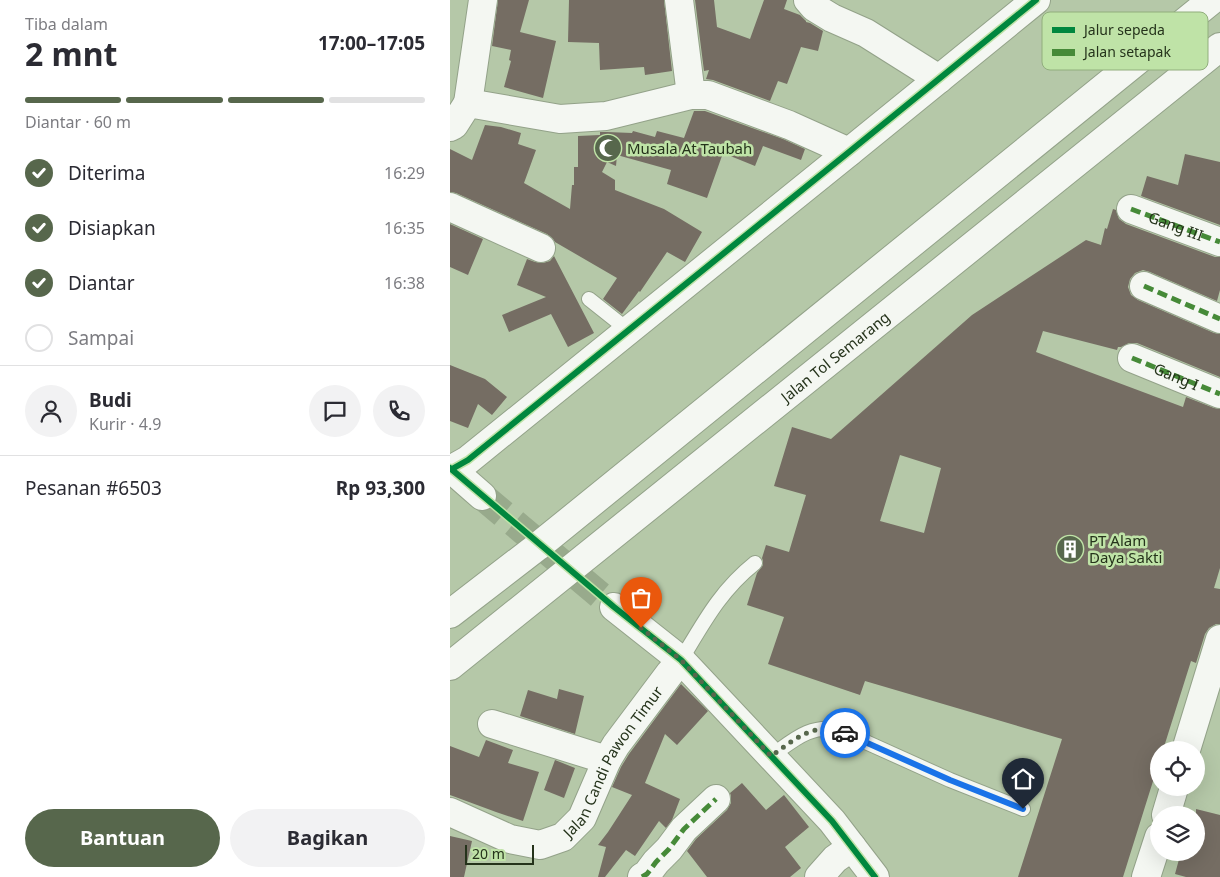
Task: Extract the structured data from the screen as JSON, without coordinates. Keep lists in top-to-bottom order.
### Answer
{
  "streets": {
    "main road": [
      "Gang III",
      "Jalan Tol Semarang",
      "Gang I",
      "Jalan Candi Pawon Timur"
    ]
  },
  "places": {
    "mosque": ["Musala At Taubah"],
    "building": ["PT Alam Daya Sakti"]
  },
  "legend": ["Jalur sepeda", "Jalan setapak"],
  "scale_bar": "20 m",
  "page": {
    "heading": ["2 mnt", "Tiba dalam", "17:00–17:05"],
    "panel": [
      "Budi",
      "Kurir · 4.9",
      "Pesanan #6503",
      "Rp 93,300"
    ],
    "bar": "Diantar · 60 m",
    "list": [
      ["Diterima", "16:29"],
      ["Disiapkan", "16:35"],
      ["Diantar", "16:38"],
      "Sampai"
    ],
    "buttons": ["Bantuan", "Bagikan"],
    "scale": "20 m"
  }
}
